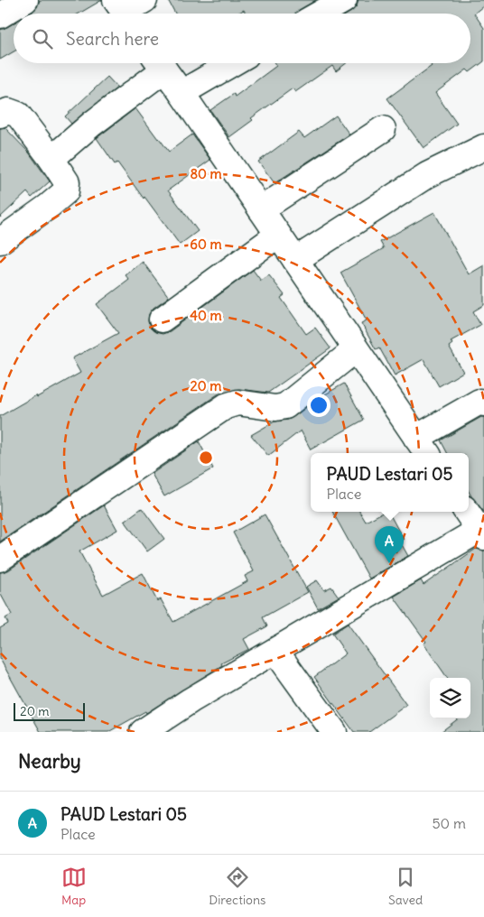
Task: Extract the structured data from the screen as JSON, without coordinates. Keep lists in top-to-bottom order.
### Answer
{
  "scale_bar": "20 m",
  "page": {
    "search": "Search here",
    "popup": ["PAUD Lestari 05", "Place"],
    "pins": "A",
    "scale": "20 m",
    "heading": "Nearby",
    "list": [
      {
        "mark": "A",
        "name": "PAUD Lestari 05",
        "note": "Place",
        "value": "50 m"
      }
    ],
    "nav": ["Map", "Directions", "Saved"]
  },
  "rings": [
    "80 m",
    "60 m",
    "40 m",
    "20 m"
  ]
}
